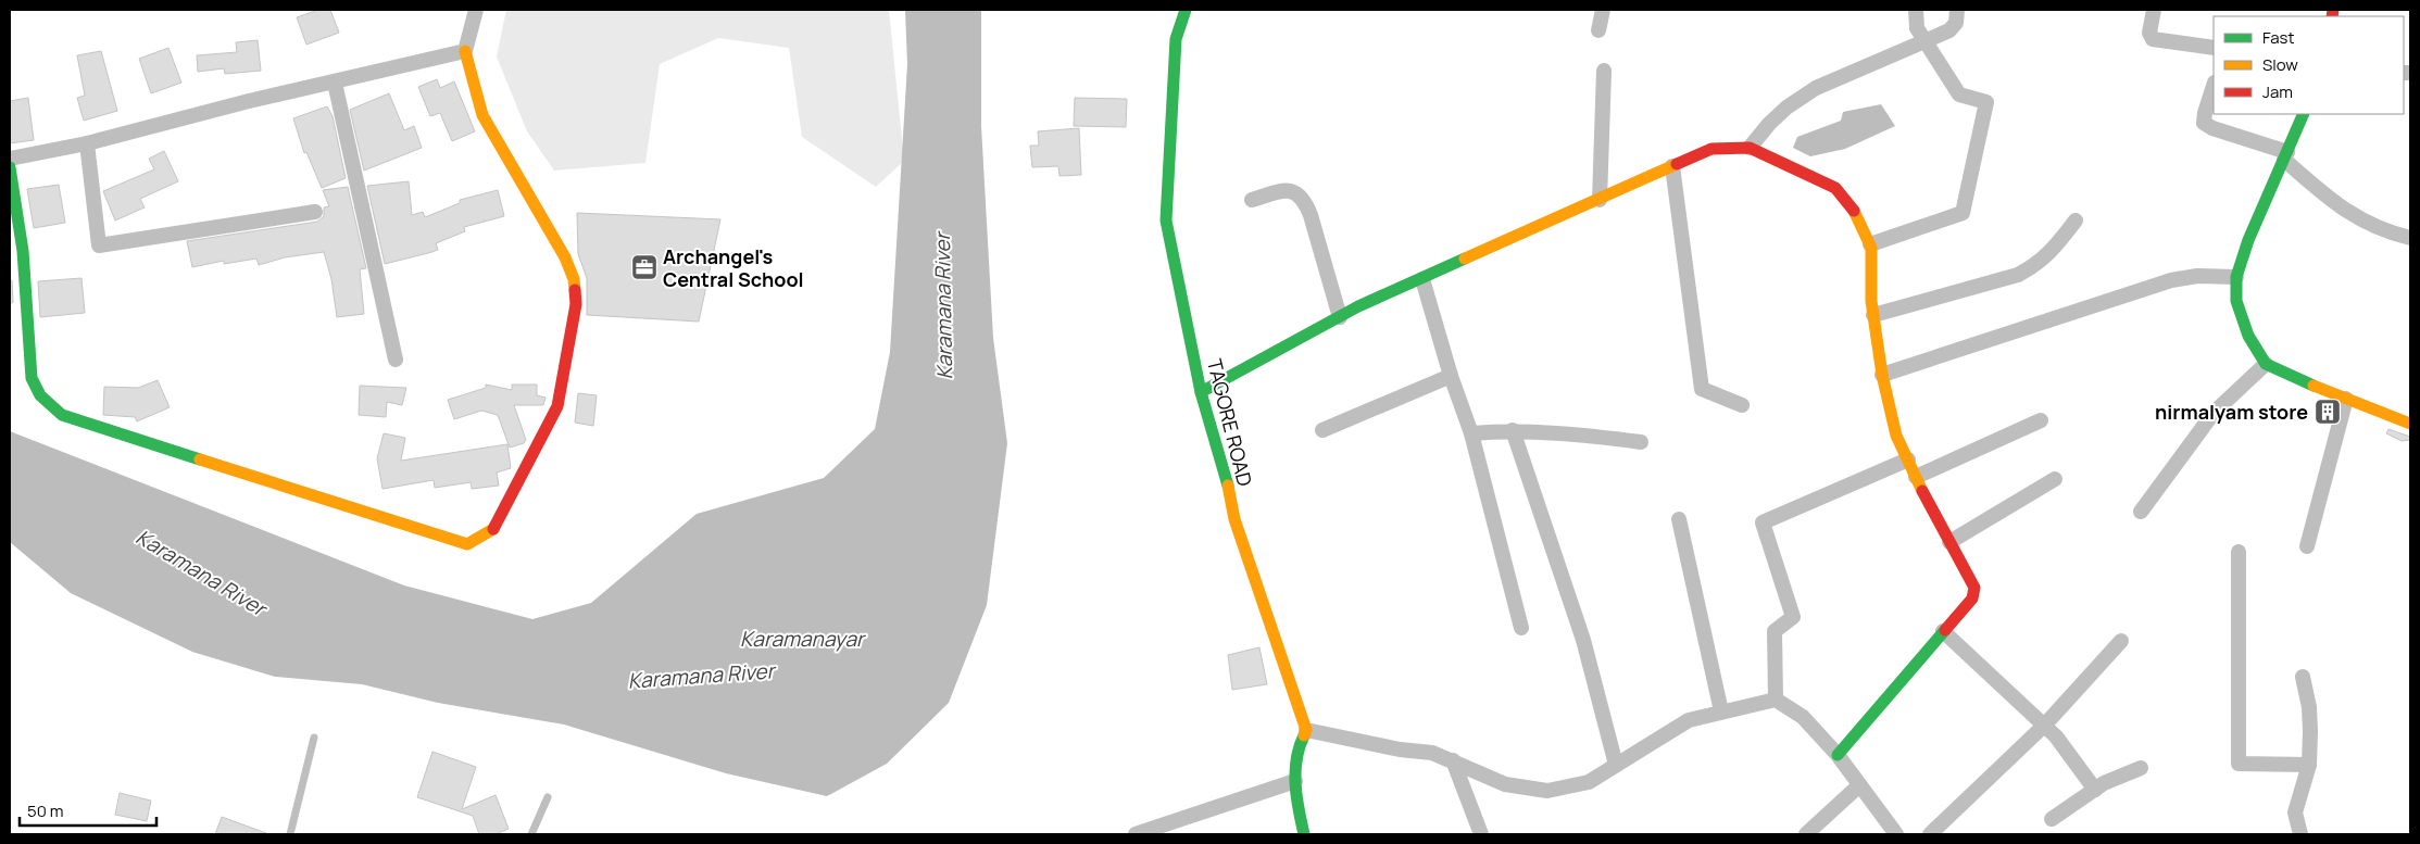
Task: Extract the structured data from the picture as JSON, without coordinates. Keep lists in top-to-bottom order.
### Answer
{
  "streets": {
    "street": ["TAGORE ROAD"]
  },
  "water": ["Karamana River", "Karamanayar"],
  "places": {
    "office": ["Archangel's Central School"],
    "building": ["nirmalyam store"]
  },
  "legend": ["Fast", "Slow", "Jam"],
  "scale_bar": "50 m"
}
